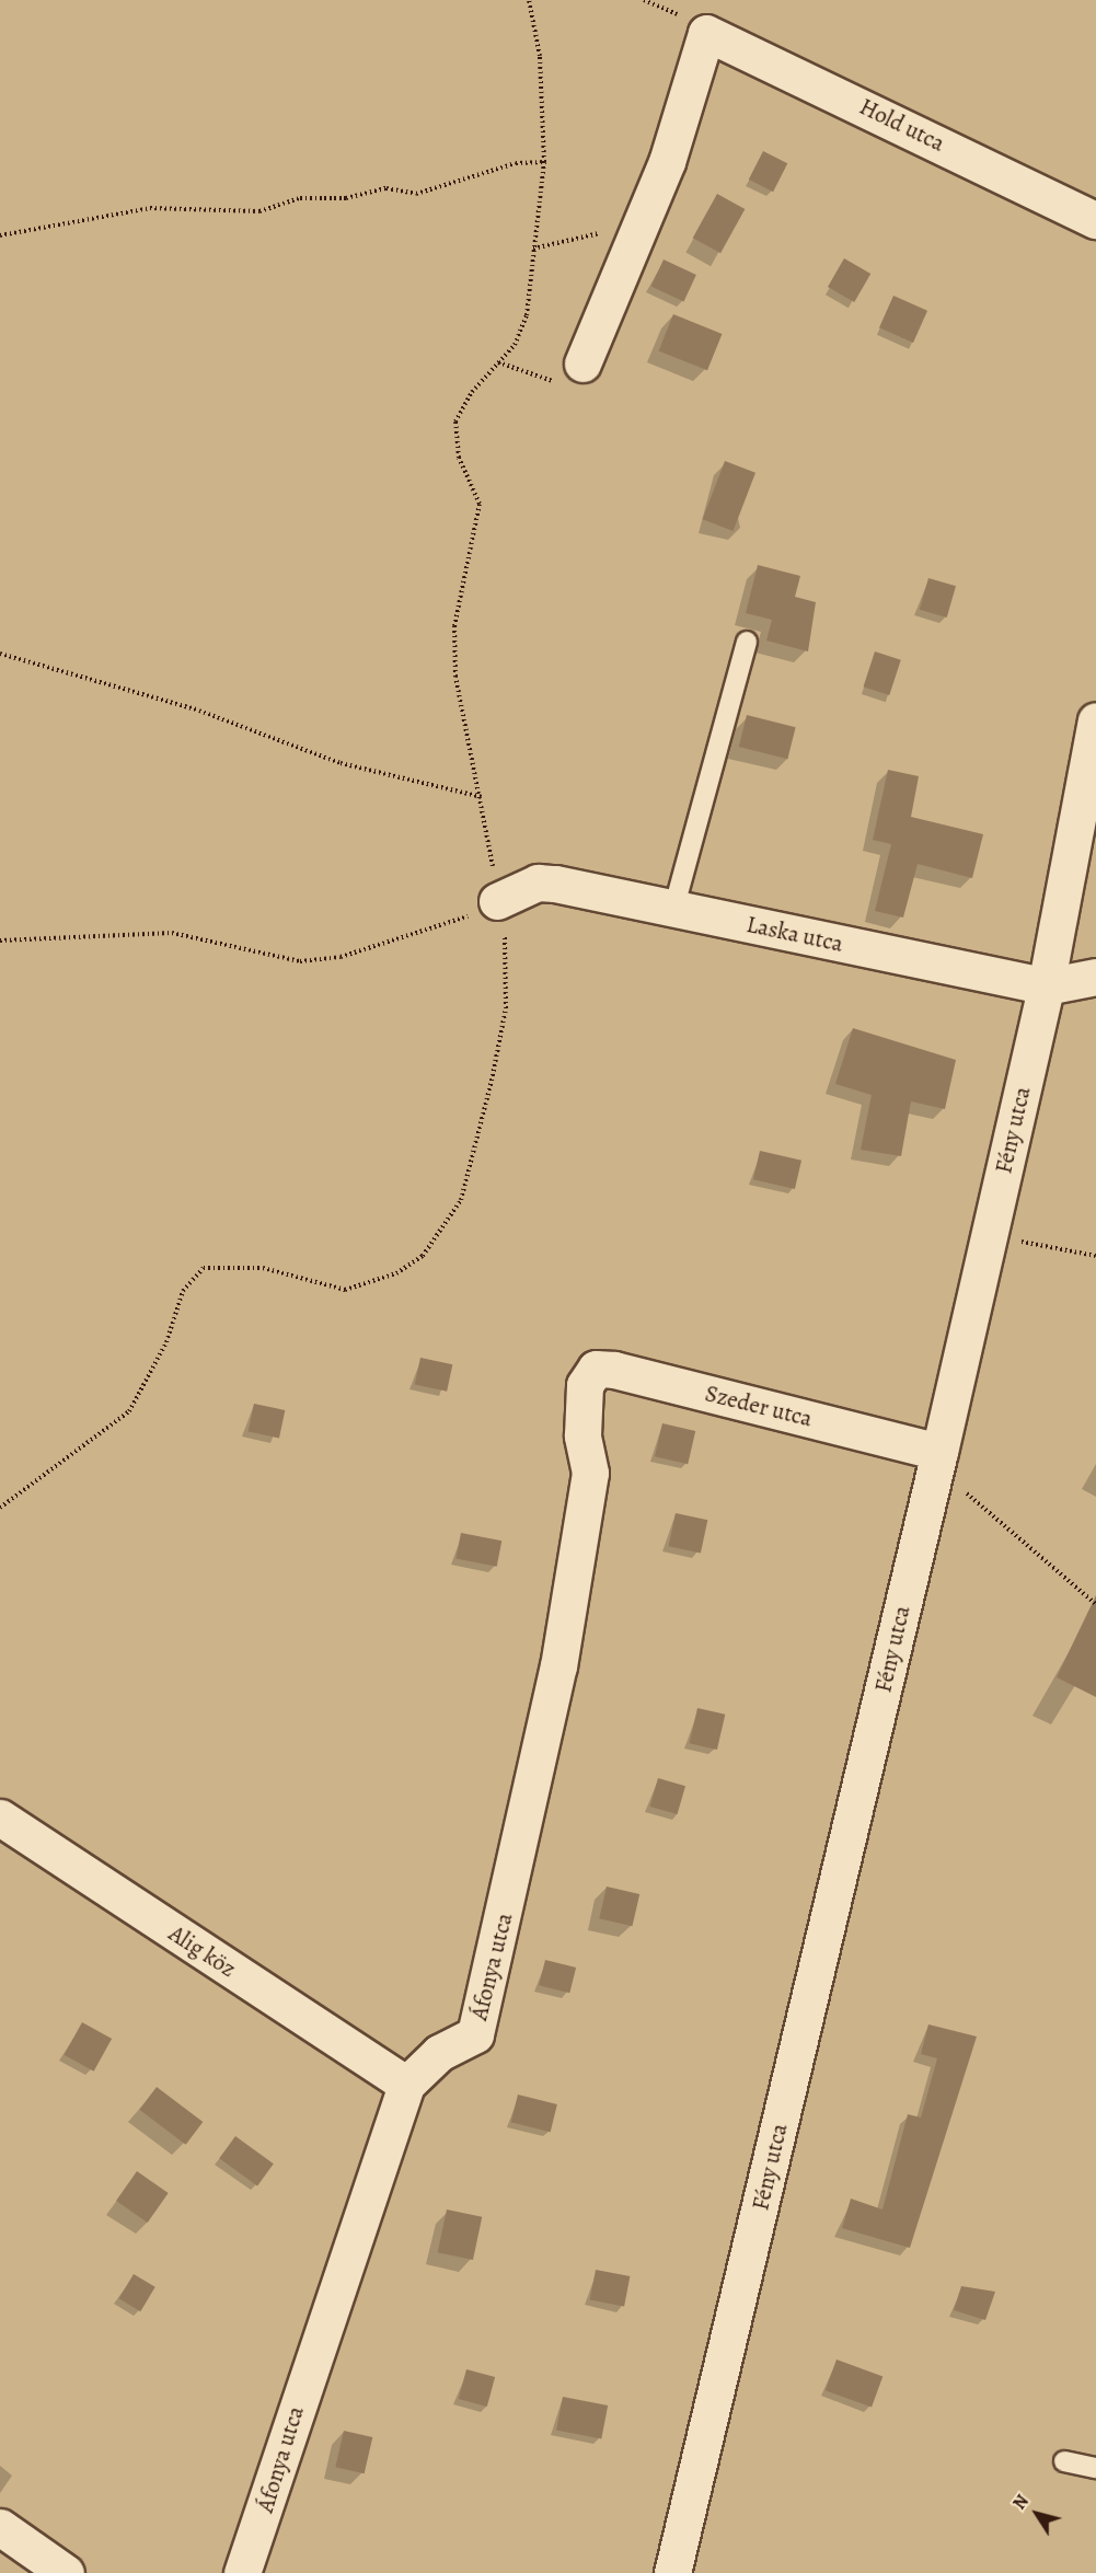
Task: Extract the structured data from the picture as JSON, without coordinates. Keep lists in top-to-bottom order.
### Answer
{
  "streets": {
    "street": [
      "Hold utca",
      "Laska utca",
      "Fény utca",
      "Szeder utca",
      "Alig köz",
      "Áfonya utca"
    ]
  },
  "crossings": [
    ["Laska utca", "Fény utca"],
    ["Fény utca", "Szeder utca"],
    ["Szeder utca", "Áfonya utca"],
    ["Alig köz", "Áfonya utca"]
  ],
  "north": "top left"
}
